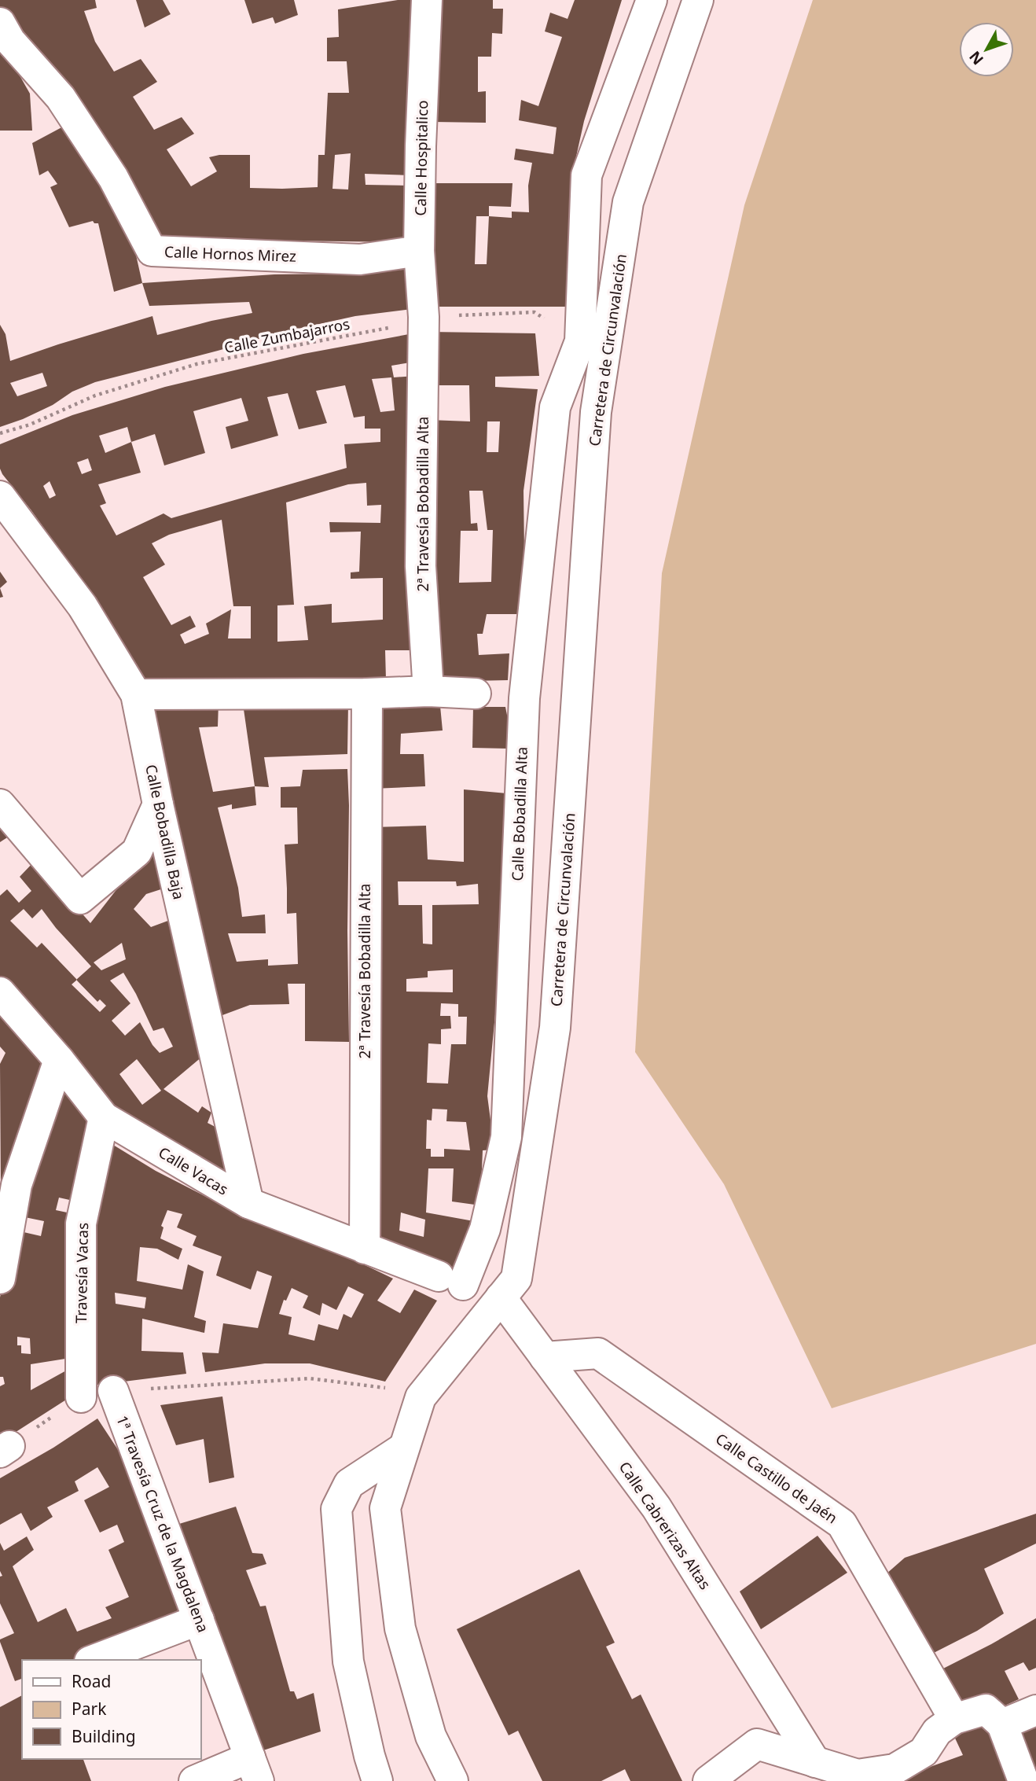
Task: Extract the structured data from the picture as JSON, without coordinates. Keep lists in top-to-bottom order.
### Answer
{
  "streets": {
    "street": [
      "Calle Hospitalico",
      "Calle Hornos Mirez",
      "Carretera de Circunvalación",
      "2ª Travesía Bobadilla Alta",
      "Calle Bobadilla Alta",
      "Calle Bobadilla Baja",
      "Calle Vacas",
      "Travesía Vacas",
      "Calle Castillo de Jaén",
      "1ª Travesía Cruz de la Magdalena",
      "Calle Cabrerizas Altas"
    ],
    "path": ["Calle Zumbajarros"]
  },
  "crossings": [
    ["Calle Hospitalico", "Calle Hornos Mirez"],
    ["Calle Hospitalico", "Calle Zumbajarros"],
    ["Calle Hospitalico", "2ª Travesía Bobadilla Alta"],
    ["Calle Zumbajarros", "2ª Travesía Bobadilla Alta"],
    ["Calle Zumbajarros", "Calle Bobadilla Alta"],
    ["Carretera de Circunvalación", "Calle Cabrerizas Altas"],
    ["2ª Travesía Bobadilla Alta", "Calle Vacas"],
    ["Calle Bobadilla Alta", "Calle Vacas"],
    ["Calle Bobadilla Baja", "Calle Vacas"],
    ["Calle Vacas", "Travesía Vacas"],
    ["Calle Castillo de Jaén", "Calle Cabrerizas Altas"]
  ],
  "legend": ["Road", "Park", "Building"],
  "north": "bottom left"
}
